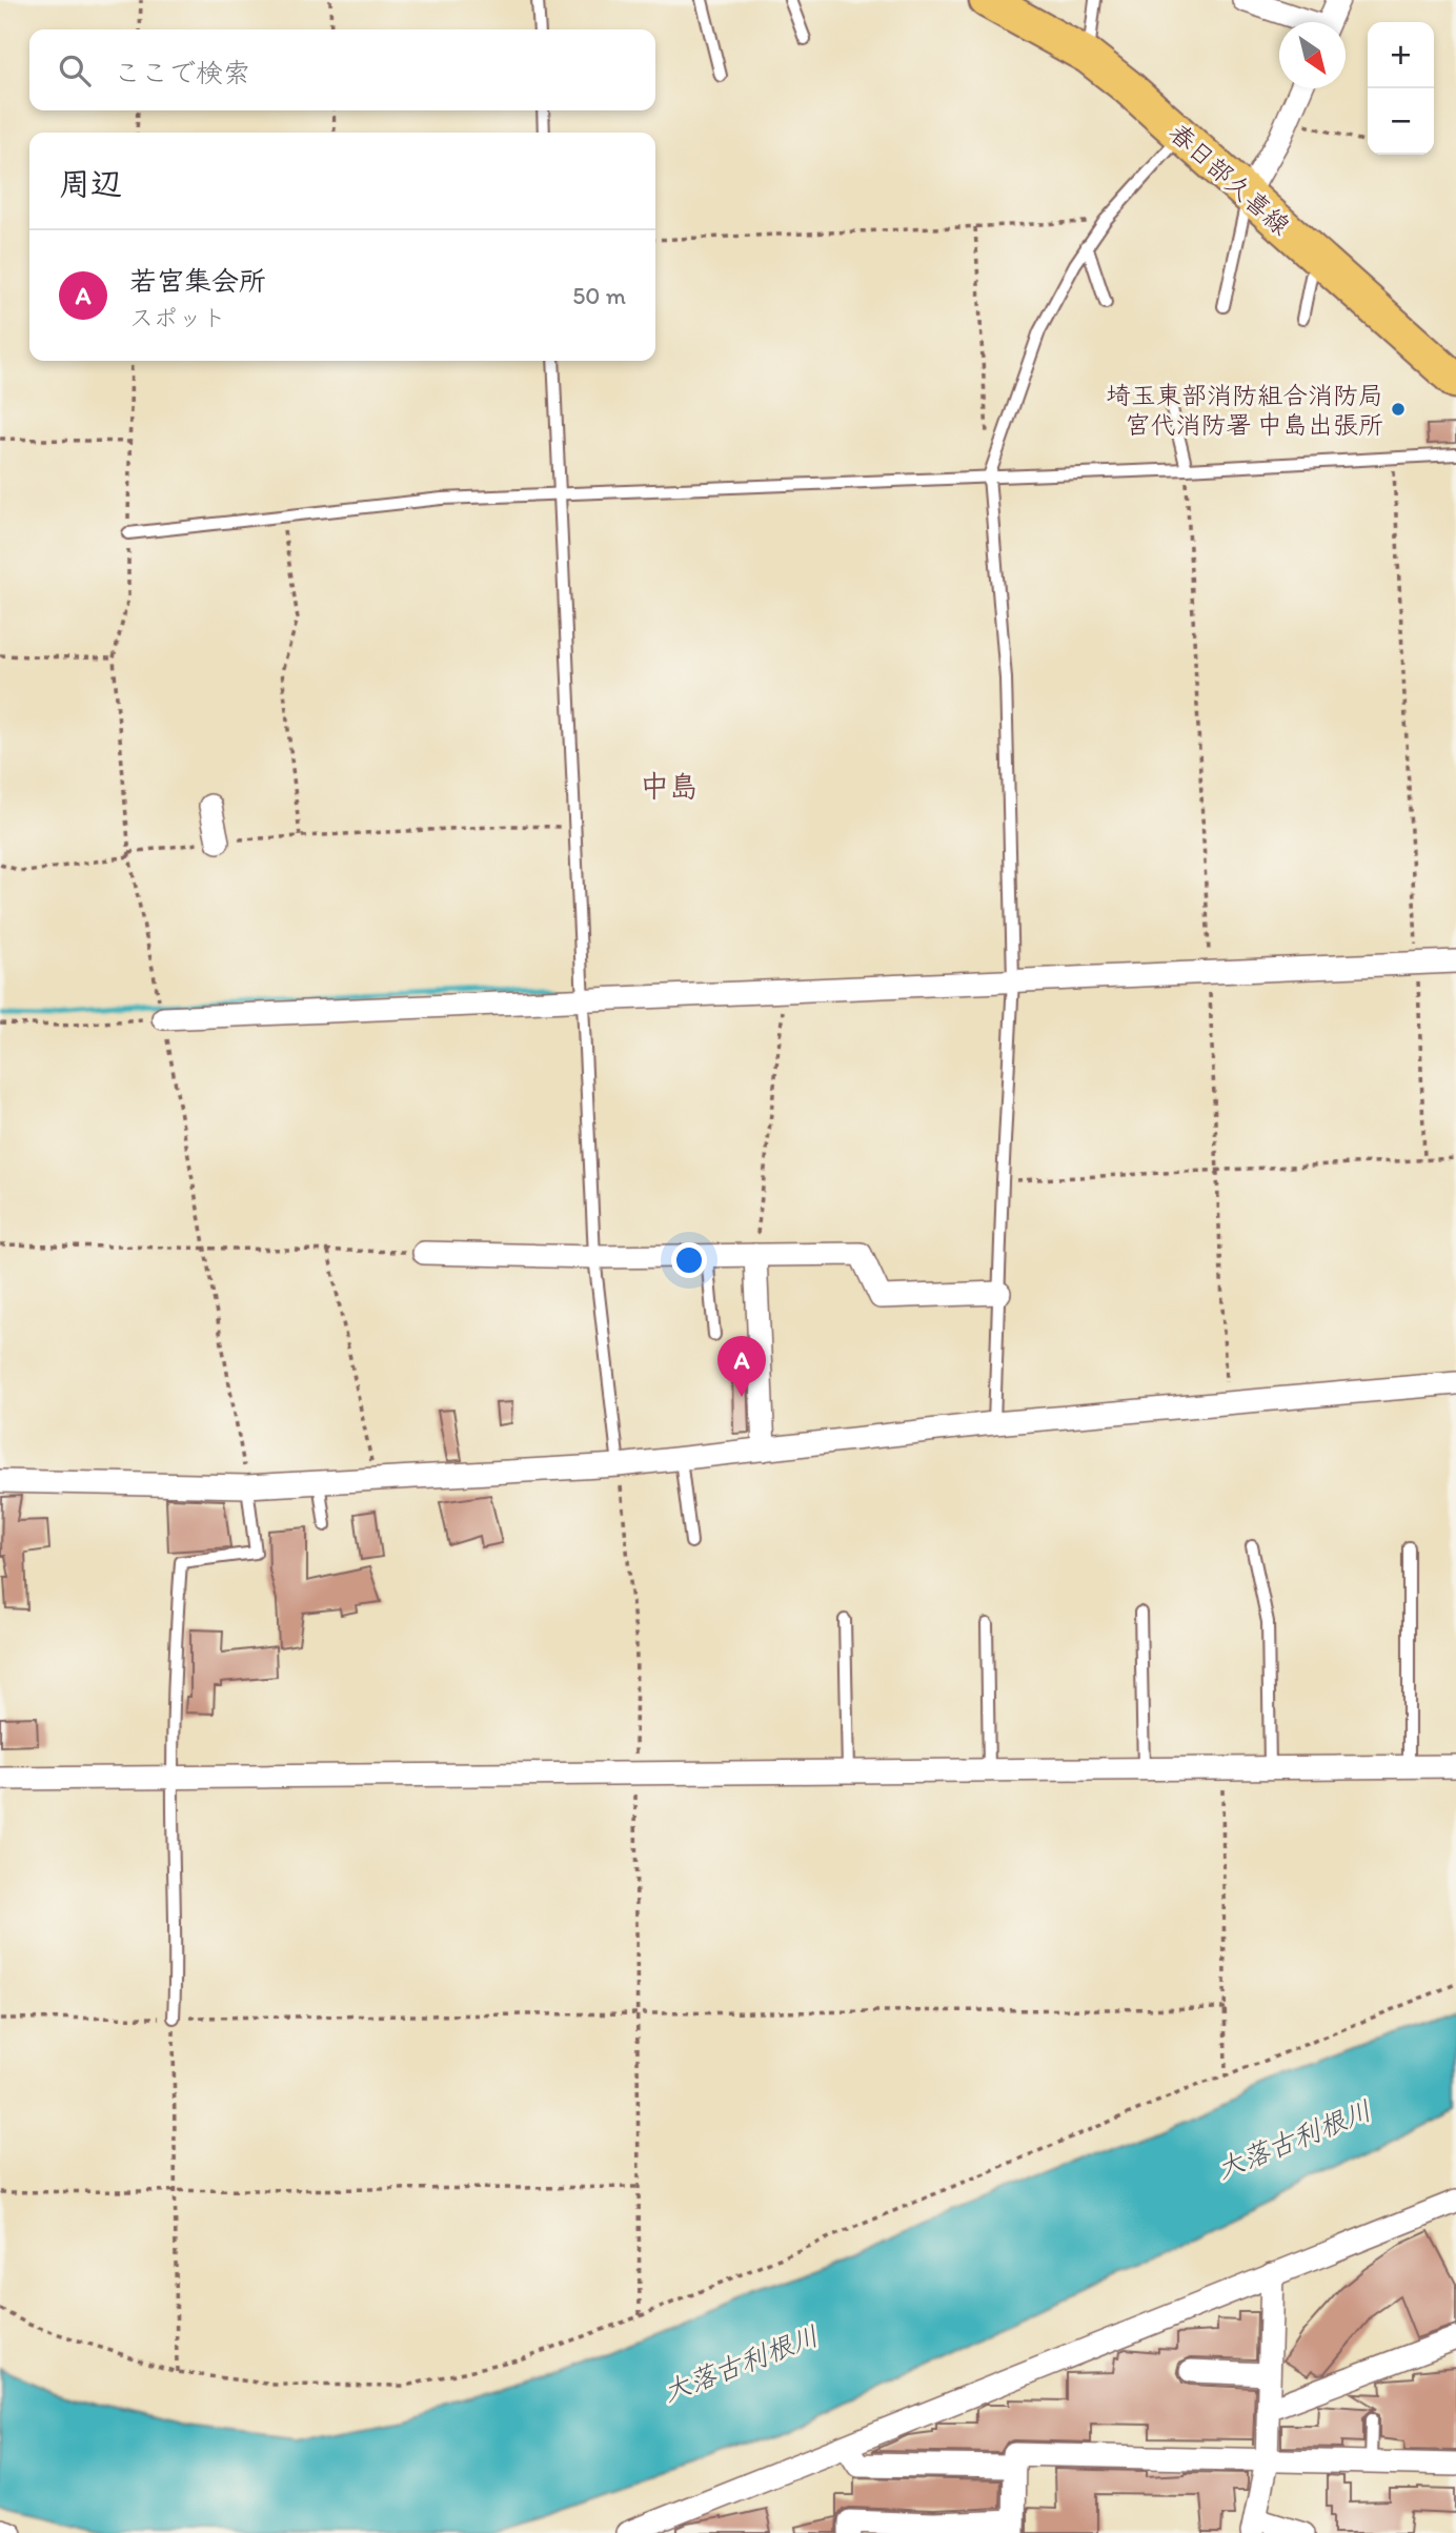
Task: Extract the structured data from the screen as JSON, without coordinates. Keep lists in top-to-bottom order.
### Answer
{
  "streets": {
    "main road": ["春日部久喜線"]
  },
  "districts": ["中島"],
  "water": ["大落古利根川"],
  "places": ["埼玉東部消防組合消防局 宮代消防署 中島出張所"],
  "north": "bottom right",
  "page": {
    "map_buttons": ["+", "−"],
    "search": "ここで検索",
    "heading": "周辺",
    "list": [
      {
        "mark": "A",
        "name": "若宮集会所",
        "note": "スポット",
        "value": "50 m"
      }
    ],
    "pins": "A"
  }
}
